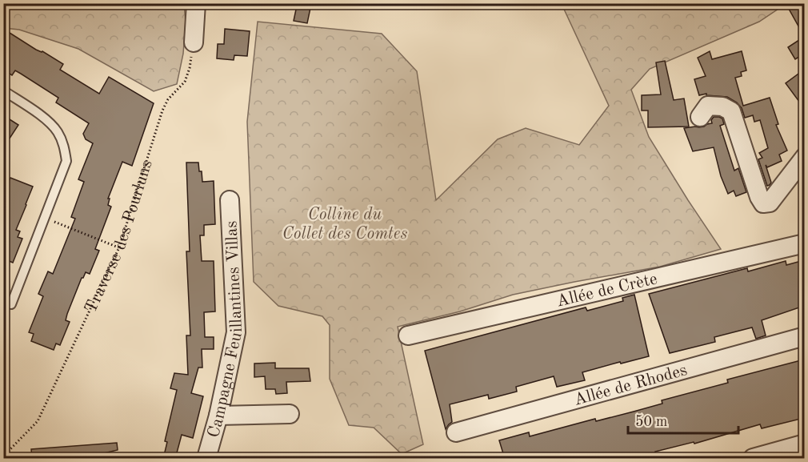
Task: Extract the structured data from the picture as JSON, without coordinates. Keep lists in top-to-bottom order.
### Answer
{
  "streets": {
    "street": ["Allée de Crète", "Campagne Feuillantines Villas", "Allée de Rhodes"],
    "path": ["Traverse des Pourluns"]
  },
  "parks": ["Colline du Collet des Comtes"],
  "scale_bar": "50 m"
}
